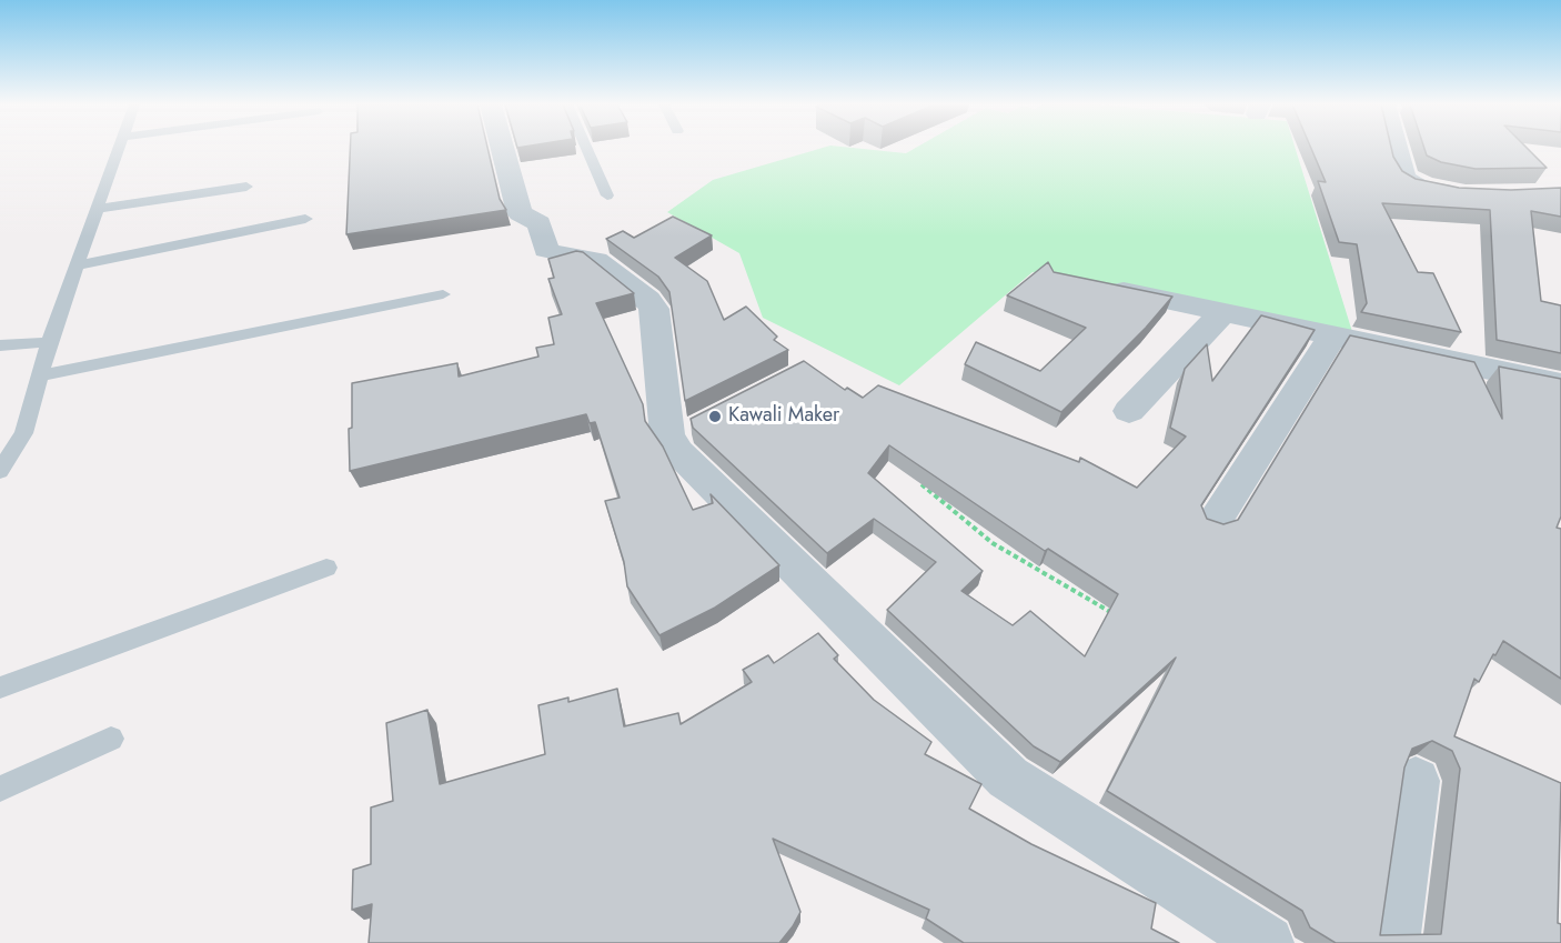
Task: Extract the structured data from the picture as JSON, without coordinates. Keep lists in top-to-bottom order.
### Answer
{
  "places": ["Kawali Maker"]
}
